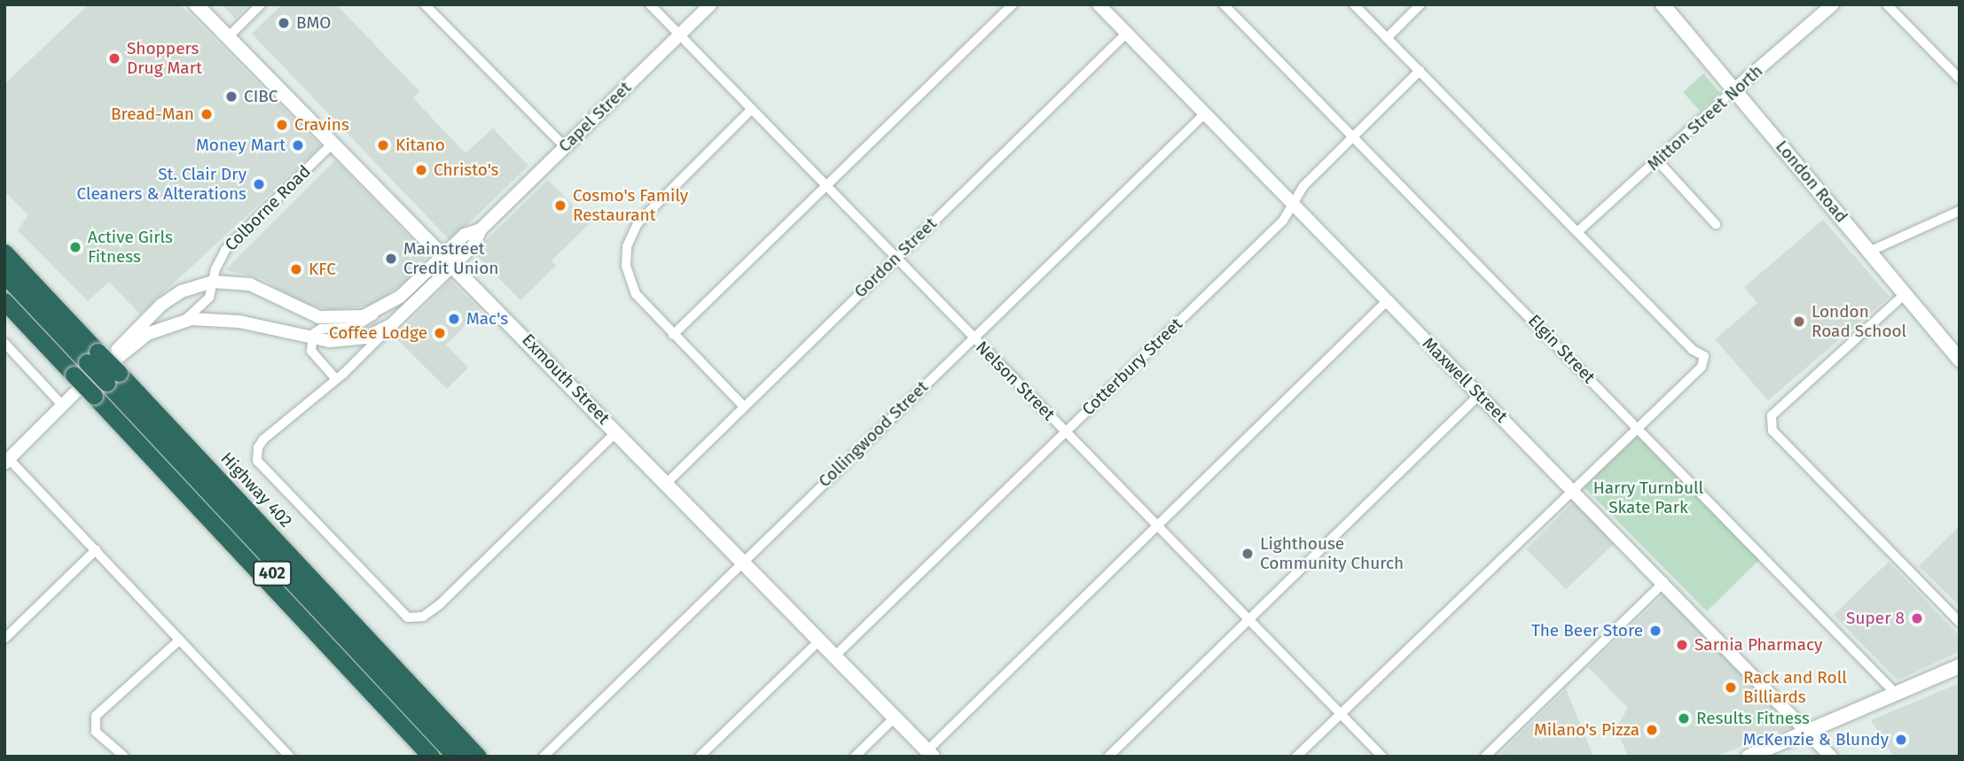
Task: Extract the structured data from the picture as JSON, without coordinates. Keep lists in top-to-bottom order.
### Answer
{
  "streets": {
    "highway": ["Highway 402", "402"],
    "main road": ["London Road", "Exmouth Street"],
    "street": [
      "Capel Street",
      "Mitton Street North",
      "Colborne Road",
      "Gordon Street",
      "Elgin Street",
      "Cotterbury Street",
      "Maxwell Street",
      "Nelson Street",
      "Collingwood Street"
    ]
  },
  "crossings": [
    ["Capel Street", "Colborne Road"],
    ["Capel Street", "Exmouth Street"],
    ["Capel Street", "Nelson Street"],
    ["Mitton Street North", "London Road"],
    ["Colborne Road", "Exmouth Street"],
    ["Colborne Road", "Highway 402"],
    ["Gordon Street", "Exmouth Street"],
    ["Gordon Street", "Maxwell Street"],
    ["Gordon Street", "Nelson Street"],
    ["Elgin Street", "Cotterbury Street"],
    ["Cotterbury Street", "Exmouth Street"],
    ["Cotterbury Street", "Maxwell Street"],
    ["Cotterbury Street", "Nelson Street"],
    ["Exmouth Street", "Collingwood Street"],
    ["Maxwell Street", "Collingwood Street"],
    ["Nelson Street", "Collingwood Street"]
  ],
  "parks": ["Harry Turnbull Skate Park"],
  "places": [
    "BMO",
    "Shoppers Drug Mart",
    "CIBC",
    "Bread-Man",
    "Cravins",
    "Money Mart",
    "Kitano",
    "Christo's",
    "St. Clair Dry Cleaners & Alterations",
    "Cosmo's Family Restaurant",
    "Active Girls Fitness",
    "Mainstreet Credit Union",
    "KFC",
    "Mac's",
    "London Road School",
    "Coffee Lodge",
    "Lighthouse Community Church",
    "Super 8",
    "The Beer Store",
    "Sarnia Pharmacy",
    "Rack and Roll Billiards",
    "Results Fitness",
    "Milano's Pizza",
    "McKenzie & Blundy"
  ]
}
